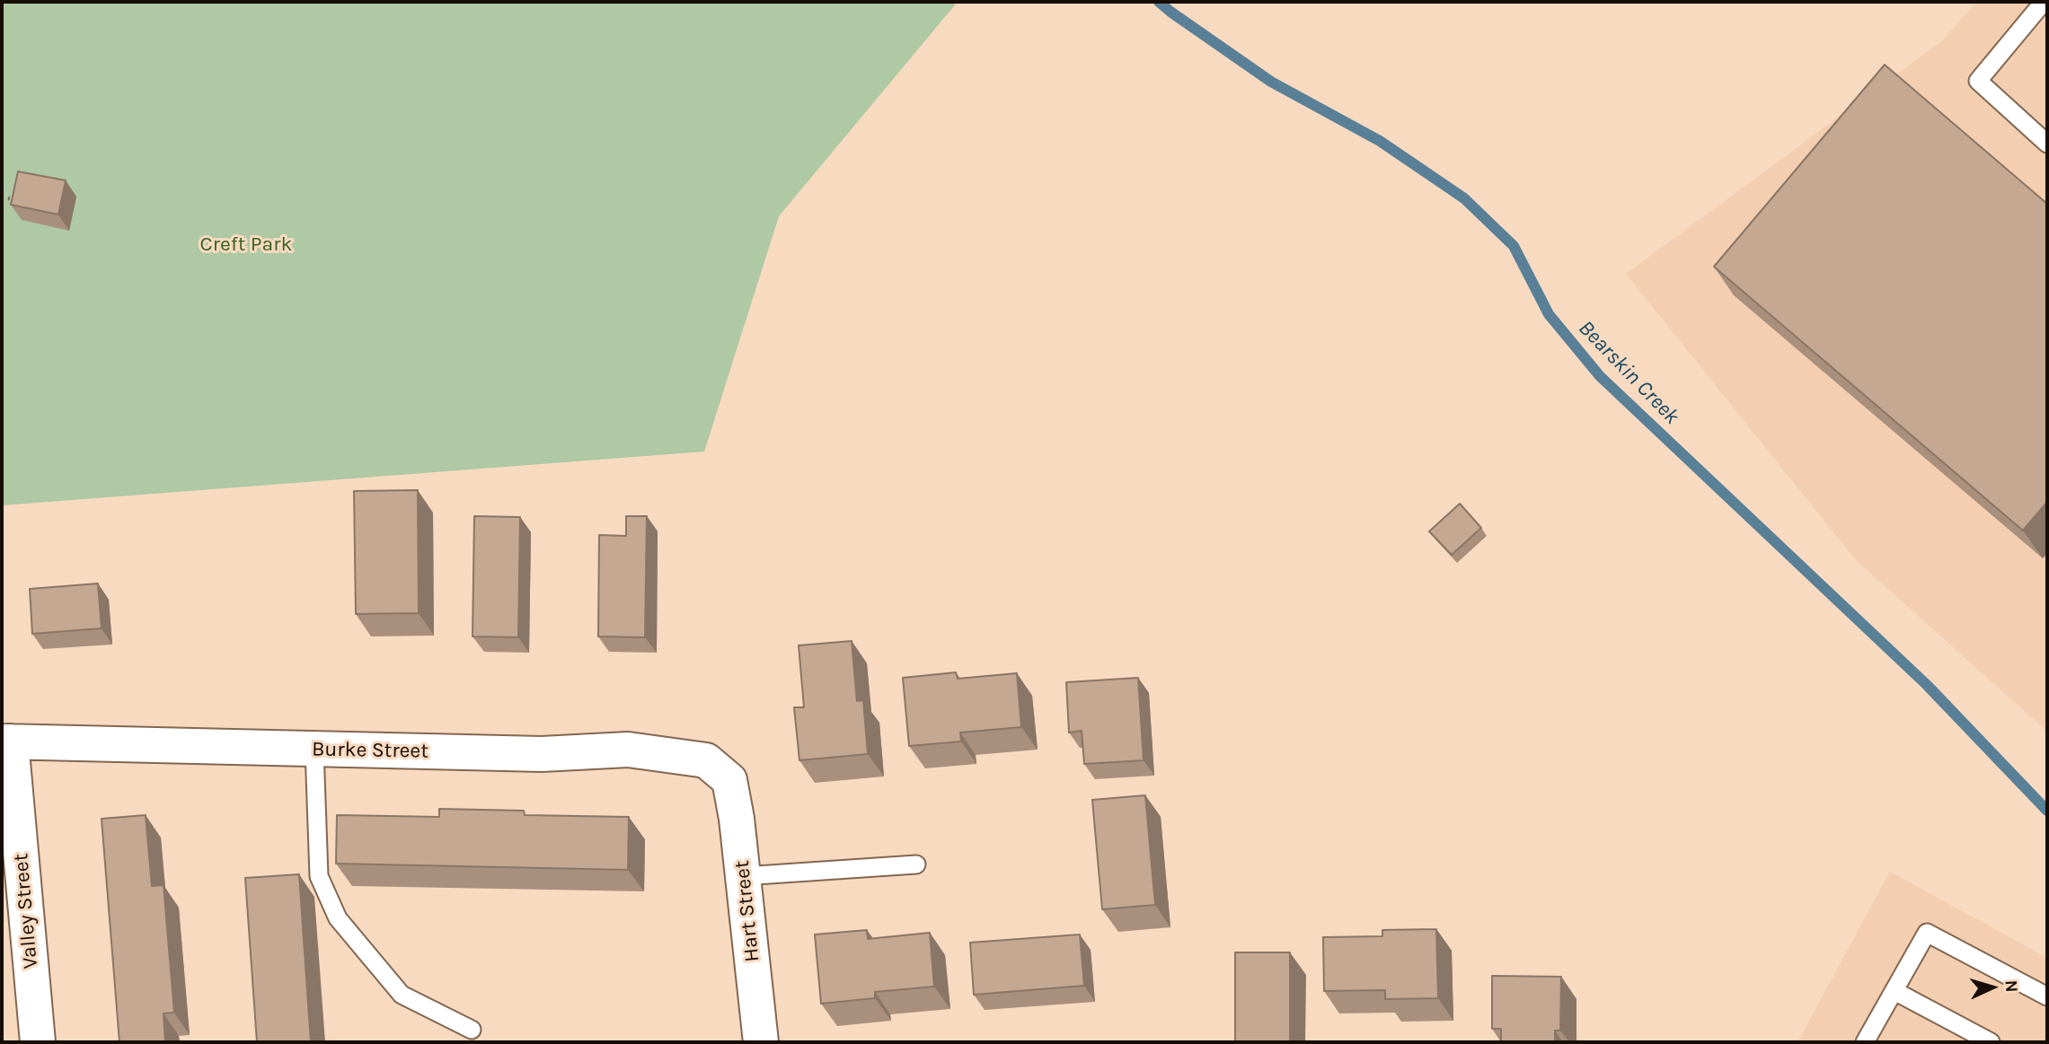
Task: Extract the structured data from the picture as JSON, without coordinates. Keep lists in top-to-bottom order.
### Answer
{
  "streets": {
    "street": ["Burke Street", "Valley Street", "Hart Street"]
  },
  "crossings": [
    ["Burke Street", "Valley Street"],
    ["Burke Street", "Hart Street"]
  ],
  "water": ["Bearskin Creek"],
  "parks": ["Creft Park"],
  "north": "right"
}
